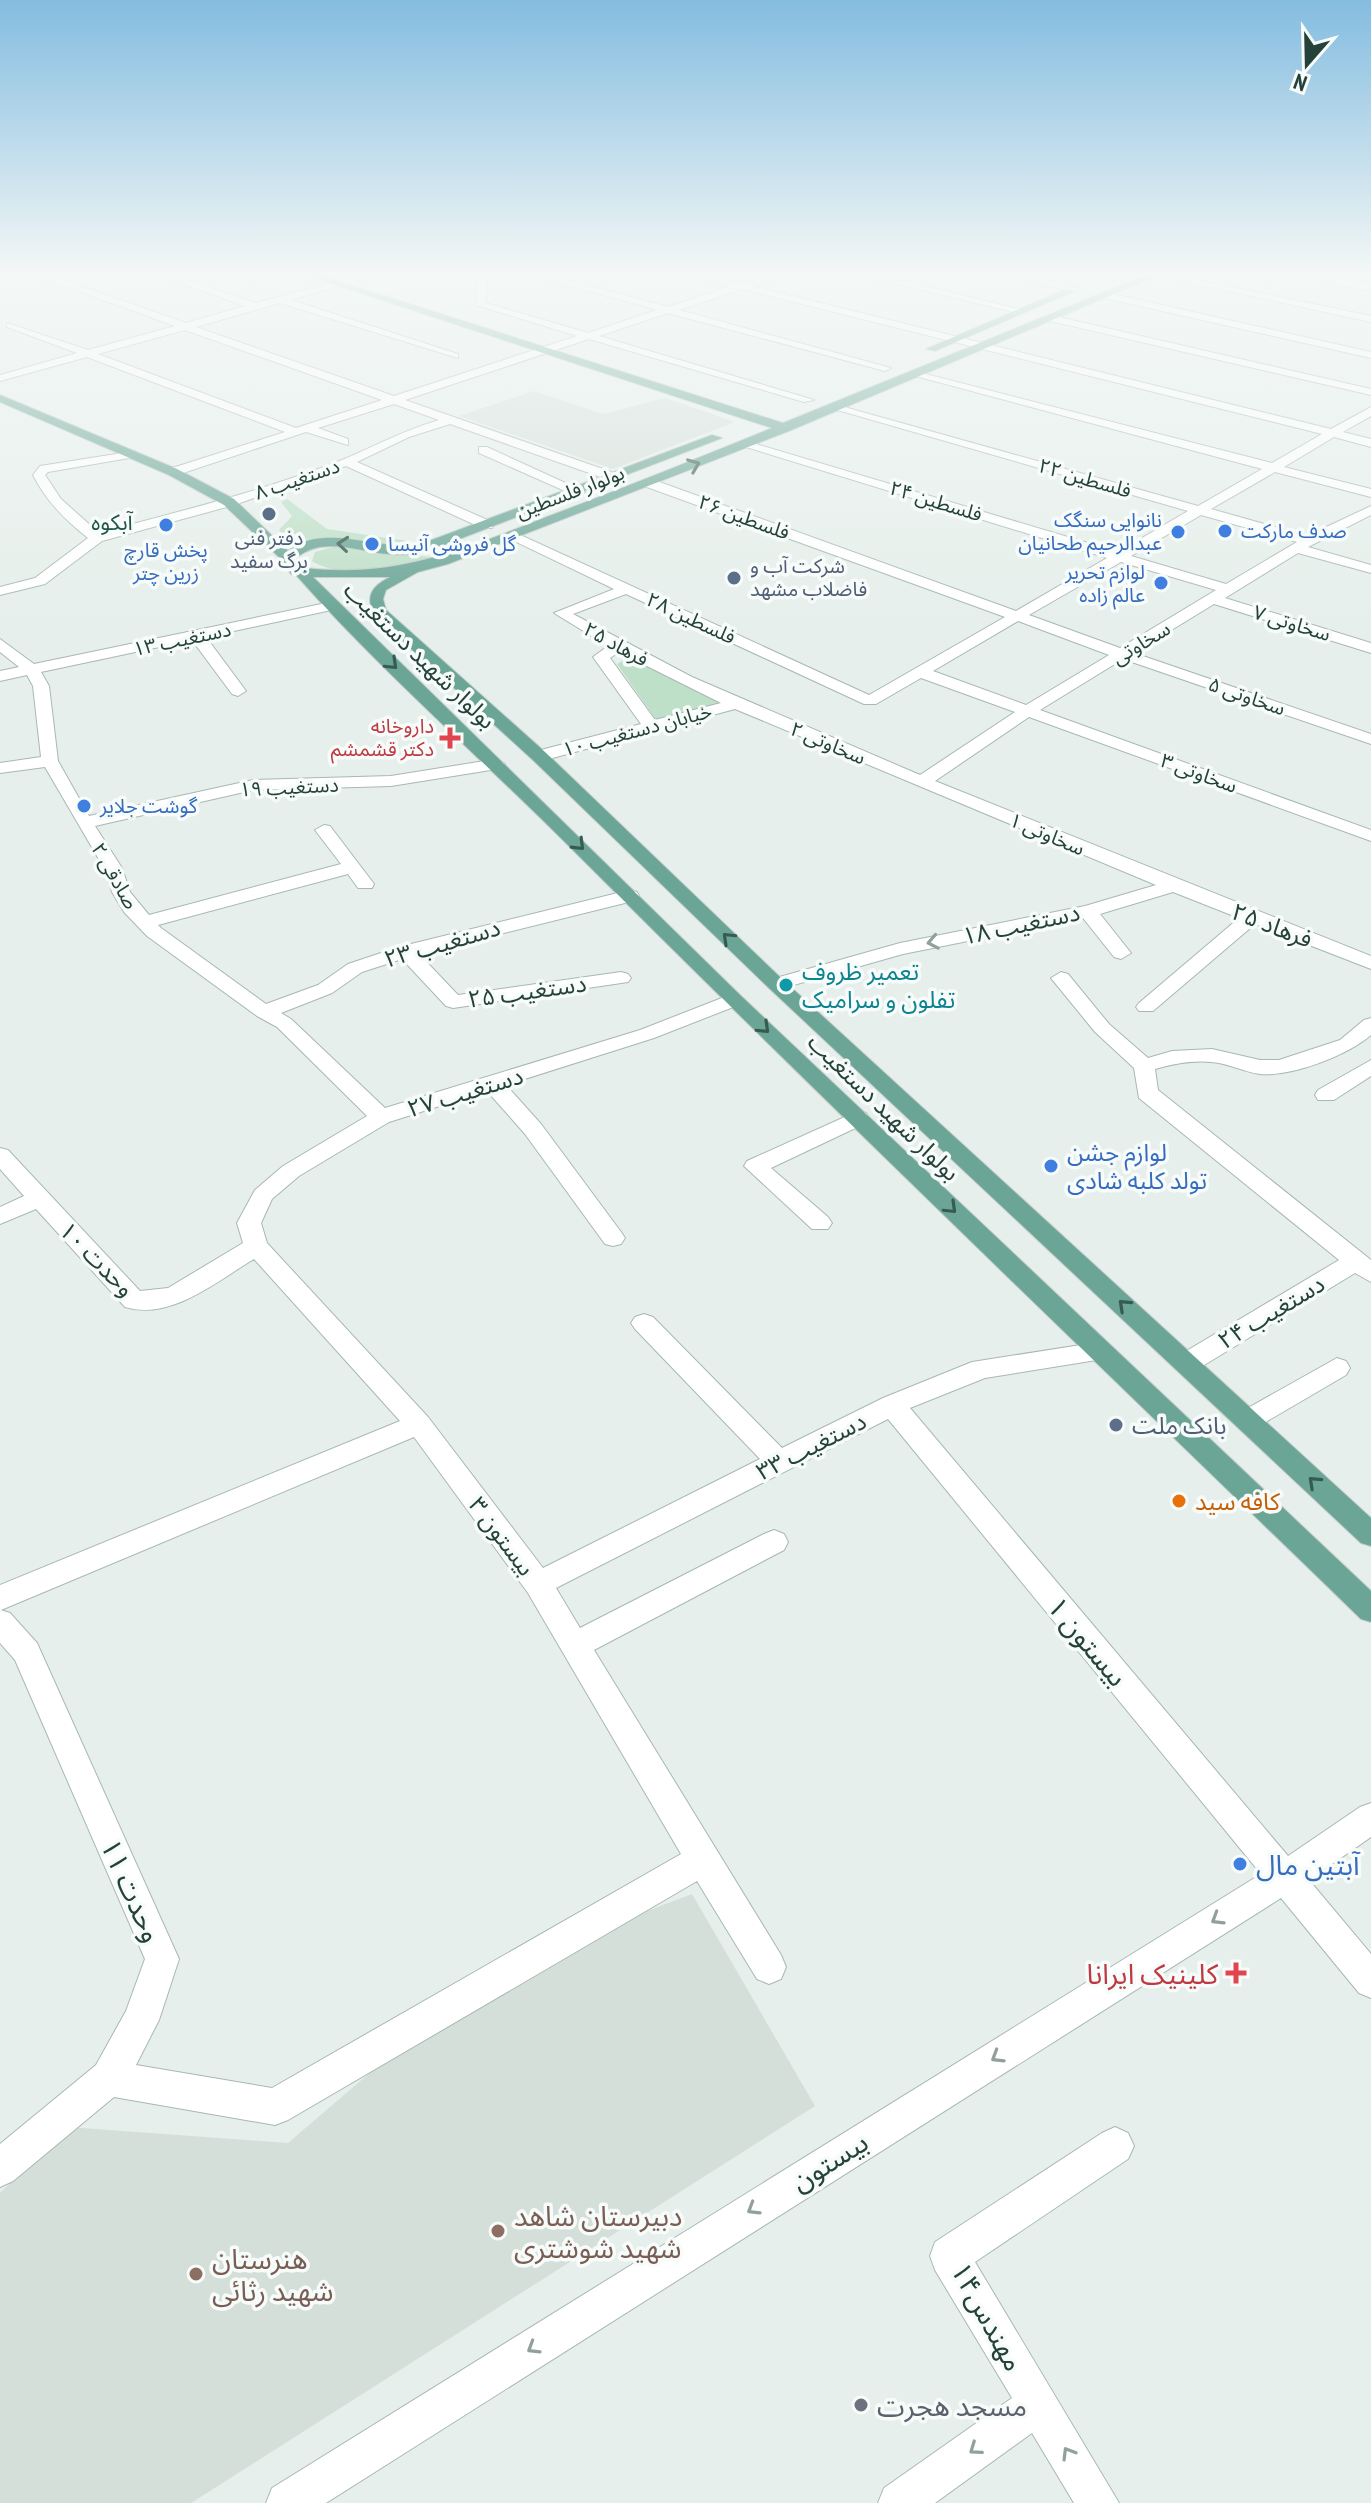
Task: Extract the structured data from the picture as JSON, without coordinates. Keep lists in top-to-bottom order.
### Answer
{
  "streets": {
    "main road": ["بولوار فلسطین", "بولوار شهید دستغیب"],
    "street": [
      "فلسطین ۲۲",
      "دستغیب ۸",
      "فلسطین ۲۴",
      "فلسطین ۲۶",
      "فلسطین ۲۸",
      "سخاوتی ۷",
      "دستغیب ۱۳",
      "سخاوتی",
      "فرهاد ۲۵",
      "سخاوتی ۵",
      "خیابان دستغیب ۱۰",
      "سخاوتی ۲",
      "سخاوتی ۳",
      "دستغیب ۱۹",
      "سخاوتی ۱",
      "صادقی ۲",
      "دستغیب ۱۸",
      "دستغیب ۲۳",
      "دستغیب ۲۵",
      "دستغیب ۲۷",
      "وحدت ۱۰",
      "دستغیب ۲۴",
      "دستغیب ۳۳",
      "بیستون ۳",
      "بیستون ۱",
      "وحدت ۱۱",
      "بیستون",
      "مهندس۱۴"
    ]
  },
  "crossings": [
    ["فلسطین ۲۲", "بولوار فلسطین"],
    ["فلسطین ۲۲", "سخاوتی"],
    ["دستغیب ۸", "بولوار شهید دستغیب"],
    ["بولوار فلسطین", "فلسطین ۲۶"],
    ["بولوار فلسطین", "فلسطین ۲۸"],
    ["بولوار فلسطین", "بولوار شهید دستغیب"],
    ["فلسطین ۲۴", "سخاوتی"],
    ["فلسطین ۲۶", "سخاوتی"],
    ["فلسطین ۲۶", "سخاوتی ۵"],
    ["فلسطین ۲۸", "فرهاد ۲۵"],
    ["فلسطین ۲۸", "سخاوتی ۳"],
    ["سخاوتی ۷", "سخاوتی"],
    ["دستغیب ۱۳", "بولوار شهید دستغیب"],
    ["دستغیب ۱۳", "صادقی ۲"],
    ["سخاوتی", "سخاوتی ۵"],
    ["سخاوتی", "سخاوتی ۲"],
    ["سخاوتی", "سخاوتی ۳"],
    ["سخاوتی", "سخاوتی ۱"],
    ["فرهاد ۲۵", "خیابان دستغیب ۱۰"],
    ["فرهاد ۲۵", "سخاوتی ۲"],
    ["فرهاد ۲۵", "سخاوتی ۱"],
    ["فرهاد ۲۵", "دستغیب ۱۸"],
    ["بولوار شهید دستغیب", "خیابان دستغیب ۱۰"],
    ["بولوار شهید دستغیب", "دستغیب ۱۹"],
    ["بولوار شهید دستغیب", "دستغیب ۱۸"],
    ["بولوار شهید دستغیب", "دستغیب ۲۳"],
    ["بولوار شهید دستغیب", "دستغیب ۲۷"],
    ["بولوار شهید دستغیب", "دستغیب ۲۴"],
    ["بولوار شهید دستغیب", "دستغیب ۳۳"],
    ["خیابان دستغیب ۱۰", "سخاوتی ۲"],
    ["سخاوتی ۲", "سخاوتی ۱"],
    ["دستغیب ۱۹", "صادقی ۲"],
    ["سخاوتی ۱", "دستغیب ۱۸"],
    ["صادقی ۲", "دستغیب ۲۳"],
    ["صادقی ۲", "دستغیب ۲۷"],
    ["دستغیب ۲۳", "دستغیب ۲۵"],
    ["دستغیب ۲۷", "وحدت ۱۰"],
    ["دستغیب ۲۷", "بیستون ۳"],
    ["وحدت ۱۰", "بیستون ۳"],
    ["دستغیب ۳۳", "بیستون ۳"],
    ["دستغیب ۳۳", "بیستون ۱"],
    ["بیستون ۱", "بیستون"]
  ],
  "one_way": ["دستغیب ۱۸", "بیستون"],
  "districts": ["آبکوه"],
  "places": {
    "other": [
      "دفتر فنی برگ سفید",
      "پخش قارچ زرین چتر",
      "صدف مارکت",
      "نانوایی سنگک عبدالرحیم طحانیان",
      "گل فروشی آنیسا",
      "شرکت آب و فاضلاب مشهد",
      "لوازم تحریر عالم زاده",
      "گوشت جلایر",
      "تعمیر ظروف تفلون و سرامیک",
      "لوازم جشن تولد کلبه شادی",
      "بانک ملت",
      "کافه سید",
      "آبتین مال",
      "دبیرستان شاهد شهید شوشتری",
      "هنرستان شهید رثائی",
      "مسجد هجرت"
    ],
    "health": ["داروخانه دکتر قشمشم", "کلینیک ایرانا"]
  },
  "north": "bottom"
}
